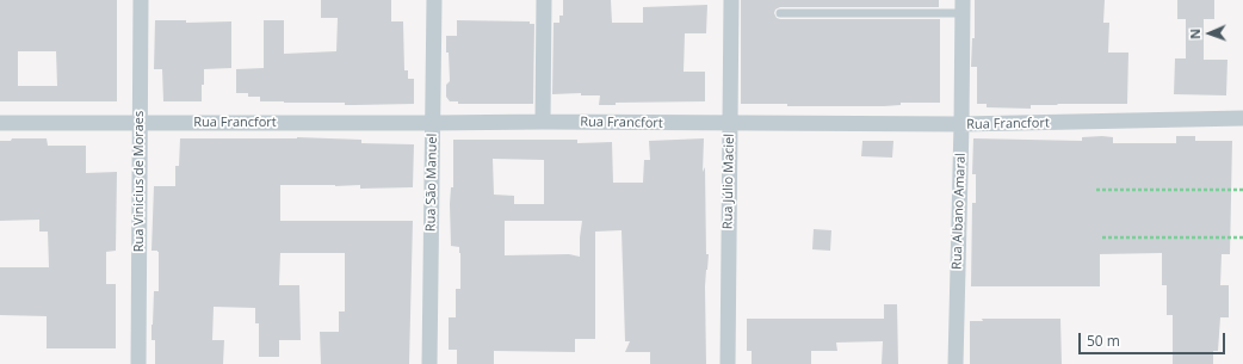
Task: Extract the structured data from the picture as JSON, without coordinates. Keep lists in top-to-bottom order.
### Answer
{
  "streets": {
    "street": [
      "Rua Francfort",
      "Rua Vinicius de Moraes",
      "Rua Júlio Maciel",
      "Rua São Manuel",
      "Rua Albano Amaral"
    ]
  },
  "crossings": [
    ["Rua Francfort", "Rua Vinicius de Moraes"],
    ["Rua Francfort", "Rua Júlio Maciel"],
    ["Rua Francfort", "Rua São Manuel"],
    ["Rua Francfort", "Rua Albano Amaral"]
  ],
  "scale_bar": "50 m",
  "north": "left"
}
